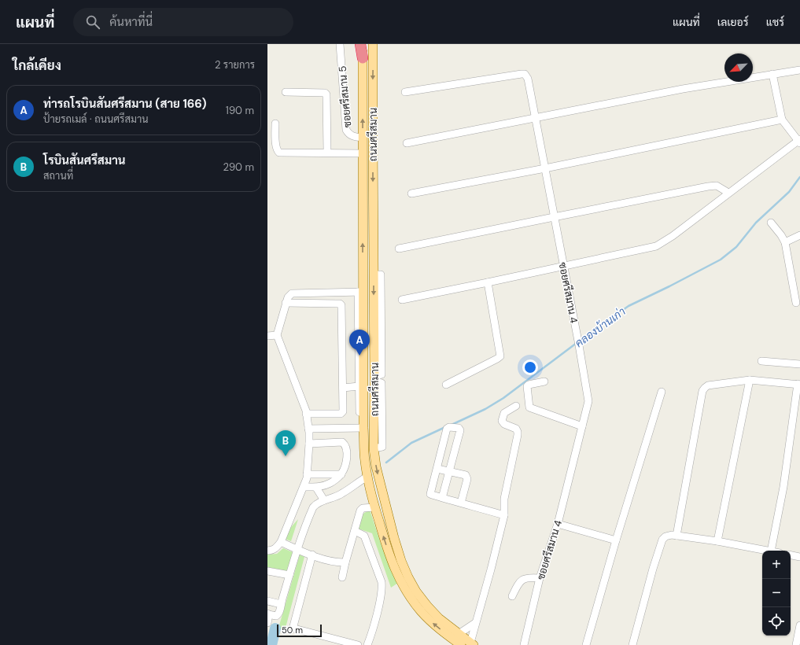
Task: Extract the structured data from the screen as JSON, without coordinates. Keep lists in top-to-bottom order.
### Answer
{
  "streets": {
    "main road": ["ถนนศรีสมาน"],
    "street": ["ซอยศรีสมาน 5", "ซอยศรีสมาน 4"]
  },
  "crossings": [
    ["ซอยศรีสมาน 5", "ถนนศรีสมาน"]
  ],
  "water": ["คลองบ้านเก่า"],
  "scale_bar": "50 m",
  "north": "bottom left",
  "page": {
    "header": "แผนที่",
    "search": "ค้นหาที่นี่",
    "nav": ["แผนที่", "เลเยอร์", "แชร์"],
    "heading": ["ใกล้เคียง", "2 รายการ"],
    "list": [
      {
        "mark": "A",
        "name": "ท่ารถโรบินสันศรีสมาน (สาย 166)",
        "note": "ป้ายรถเมล์ · ถนนศรีสมาน",
        "value": "190 m"
      },
      {
        "mark": "B",
        "name": "โรบินสันศรีสมาน",
        "note": "สถานที่",
        "value": "290 m"
      }
    ],
    "pins": ["A", "B"],
    "map_buttons": ["+", "−"],
    "scale": "50 m"
  }
}
